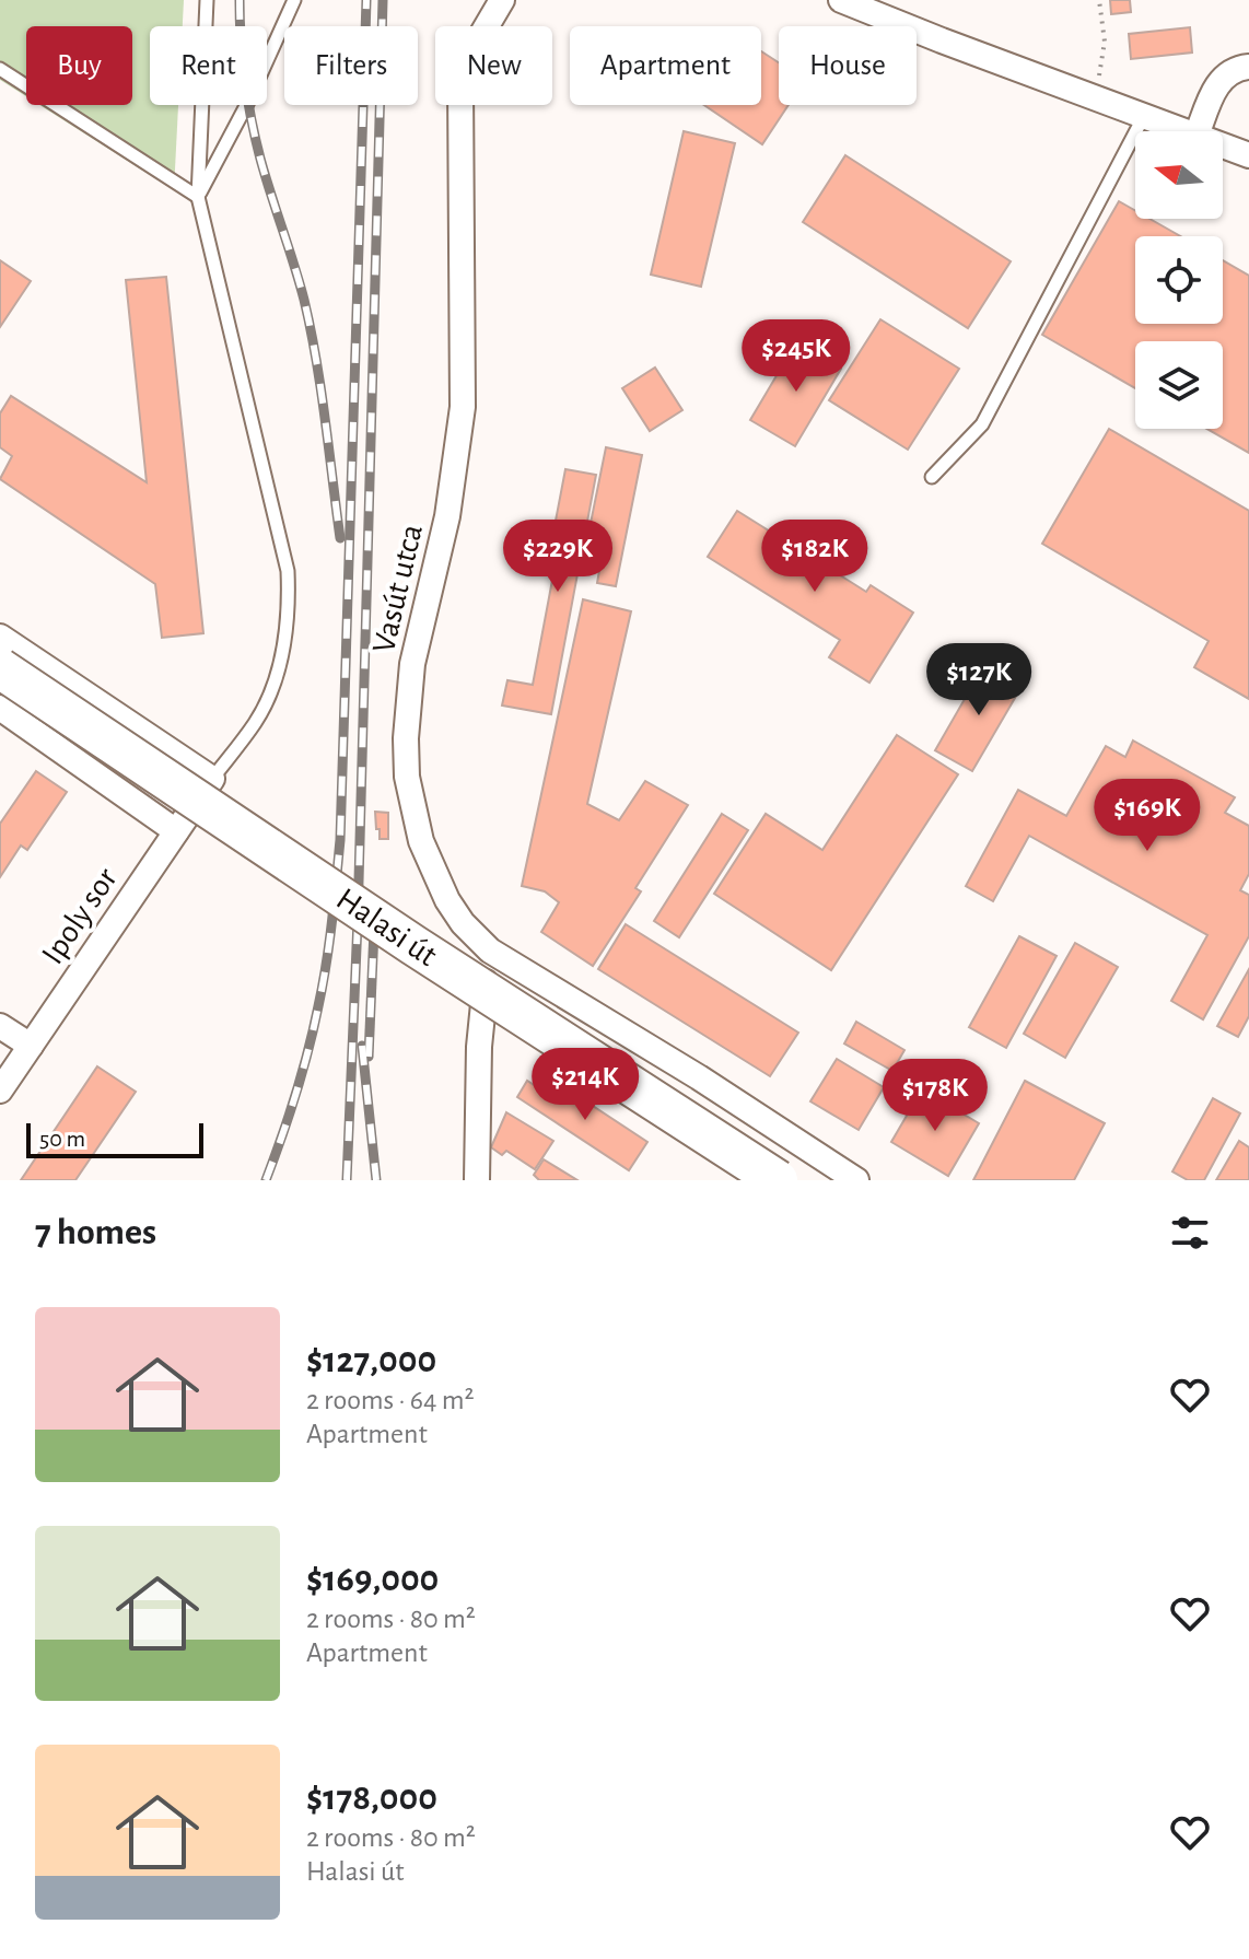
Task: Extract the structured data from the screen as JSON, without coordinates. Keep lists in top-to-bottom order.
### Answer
{
  "streets": {
    "main road": ["Halasi út"],
    "street": ["Vasút utca", "Ipoly sor"]
  },
  "crossings": [
    ["Vasút utca", "Halasi út"]
  ],
  "scale_bar": "50 m",
  "north": "left",
  "page": {
    "chip": [
      "Buy",
      "Rent",
      "Filters",
      "New",
      "Apartment",
      "House"
    ],
    "price": [
      "$245K",
      "$229K",
      "$182K",
      "$127K",
      "$169K",
      "$214K",
      "$178K"
    ],
    "scale": "50 m",
    "heading": "7 homes",
    "list": [
      {
        "name": "$127,000",
        "note": "2 rooms · 64 m² · Apartment"
      },
      {
        "name": "$169,000",
        "note": "2 rooms · 80 m² · Apartment"
      },
      {
        "name": "$178,000",
        "note": "2 rooms · 80 m² · Halasi út"
      }
    ]
  }
}
